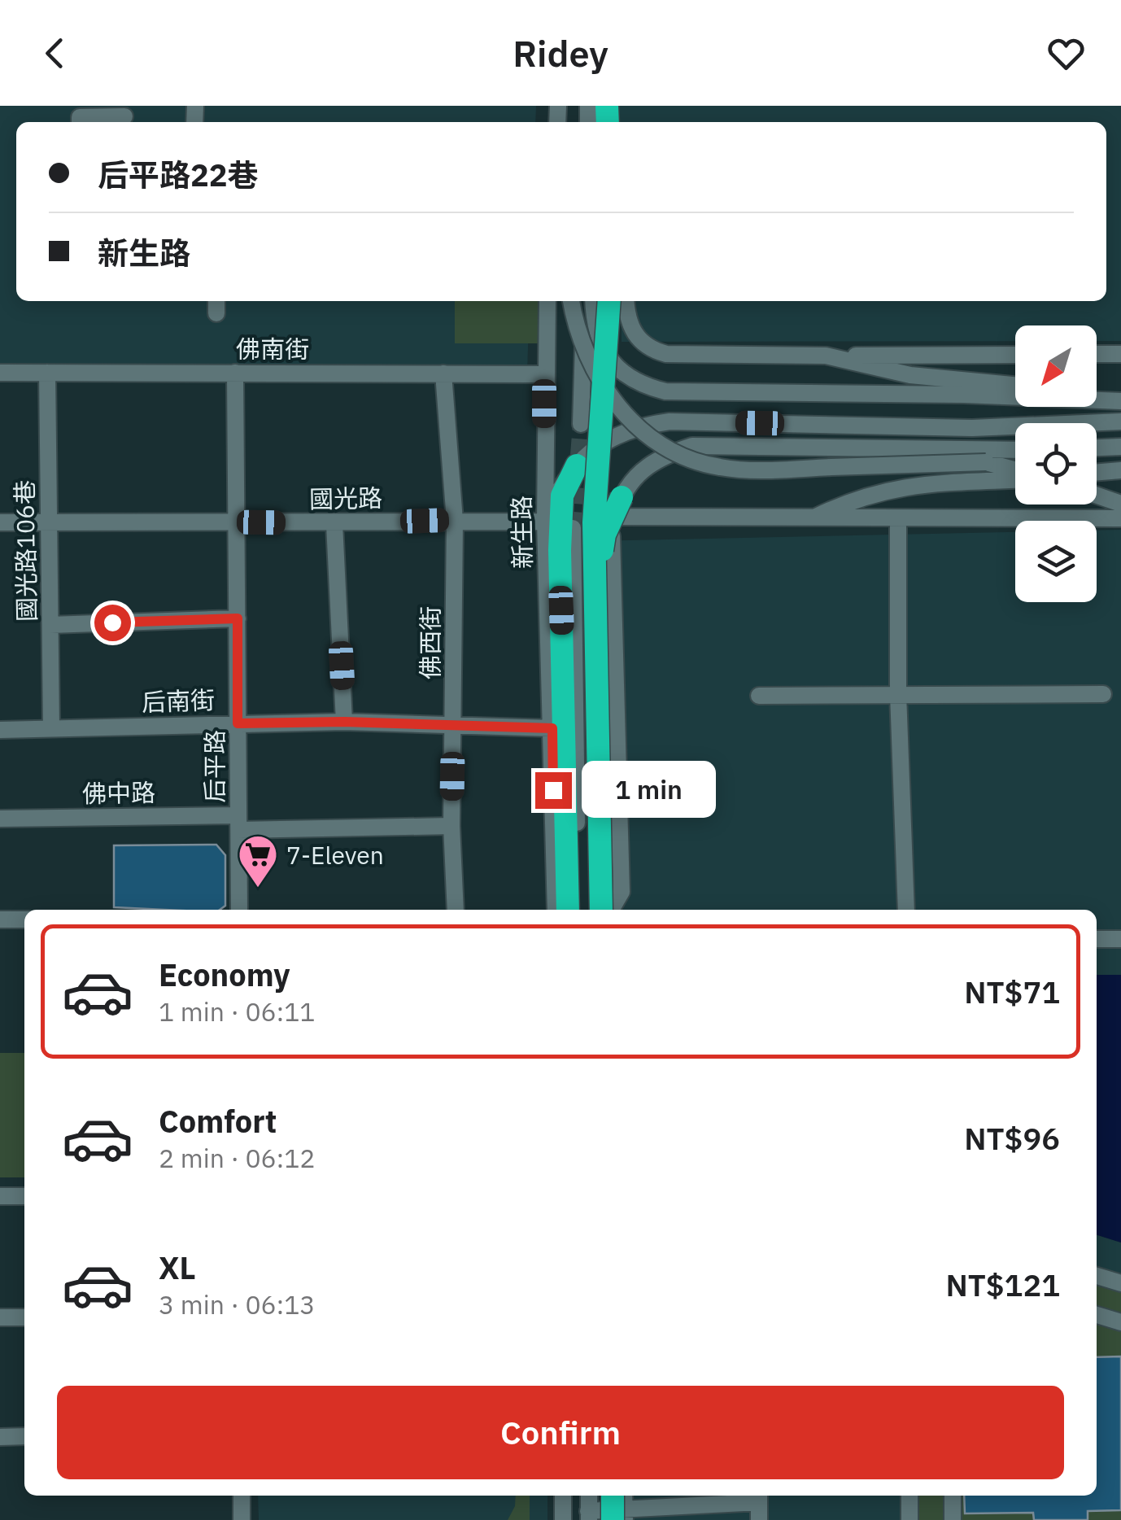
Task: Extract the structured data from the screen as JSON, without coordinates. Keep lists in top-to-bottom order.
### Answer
{
  "streets": {
    "street": [
      "佛南街",
      "國光路",
      "新生路",
      "國光路106巷",
      "佛西街",
      "后南街",
      "后平路",
      "佛中路"
    ]
  },
  "crossings": [
    ["佛南街", "新生路"],
    ["佛南街", "國光路106巷"],
    ["佛南街", "佛西街"],
    ["佛南街", "后平路"],
    ["國光路", "新生路"],
    ["國光路", "國光路106巷"],
    ["國光路", "佛西街"],
    ["國光路", "后平路"],
    ["新生路", "后南街"],
    ["國光路106巷", "后南街"],
    ["佛西街", "后南街"],
    ["佛西街", "佛中路"],
    ["后南街", "后平路"],
    ["后平路", "佛中路"]
  ],
  "places": {
    "supermarket": ["7-Eleven"]
  },
  "north": "bottom left",
  "page": {
    "header": "Ridey",
    "banner": ["后平路22巷", "新生路"],
    "bubble": "1 min",
    "list": [
      {
        "name": "Economy",
        "note": "1 min · 06:11",
        "value": "NT$71"
      },
      {
        "name": "Comfort",
        "note": "2 min · 06:12",
        "value": "NT$96"
      },
      {
        "name": "XL",
        "note": "3 min · 06:13",
        "value": "NT$121"
      }
    ],
    "buttons": "Confirm"
  }
}
